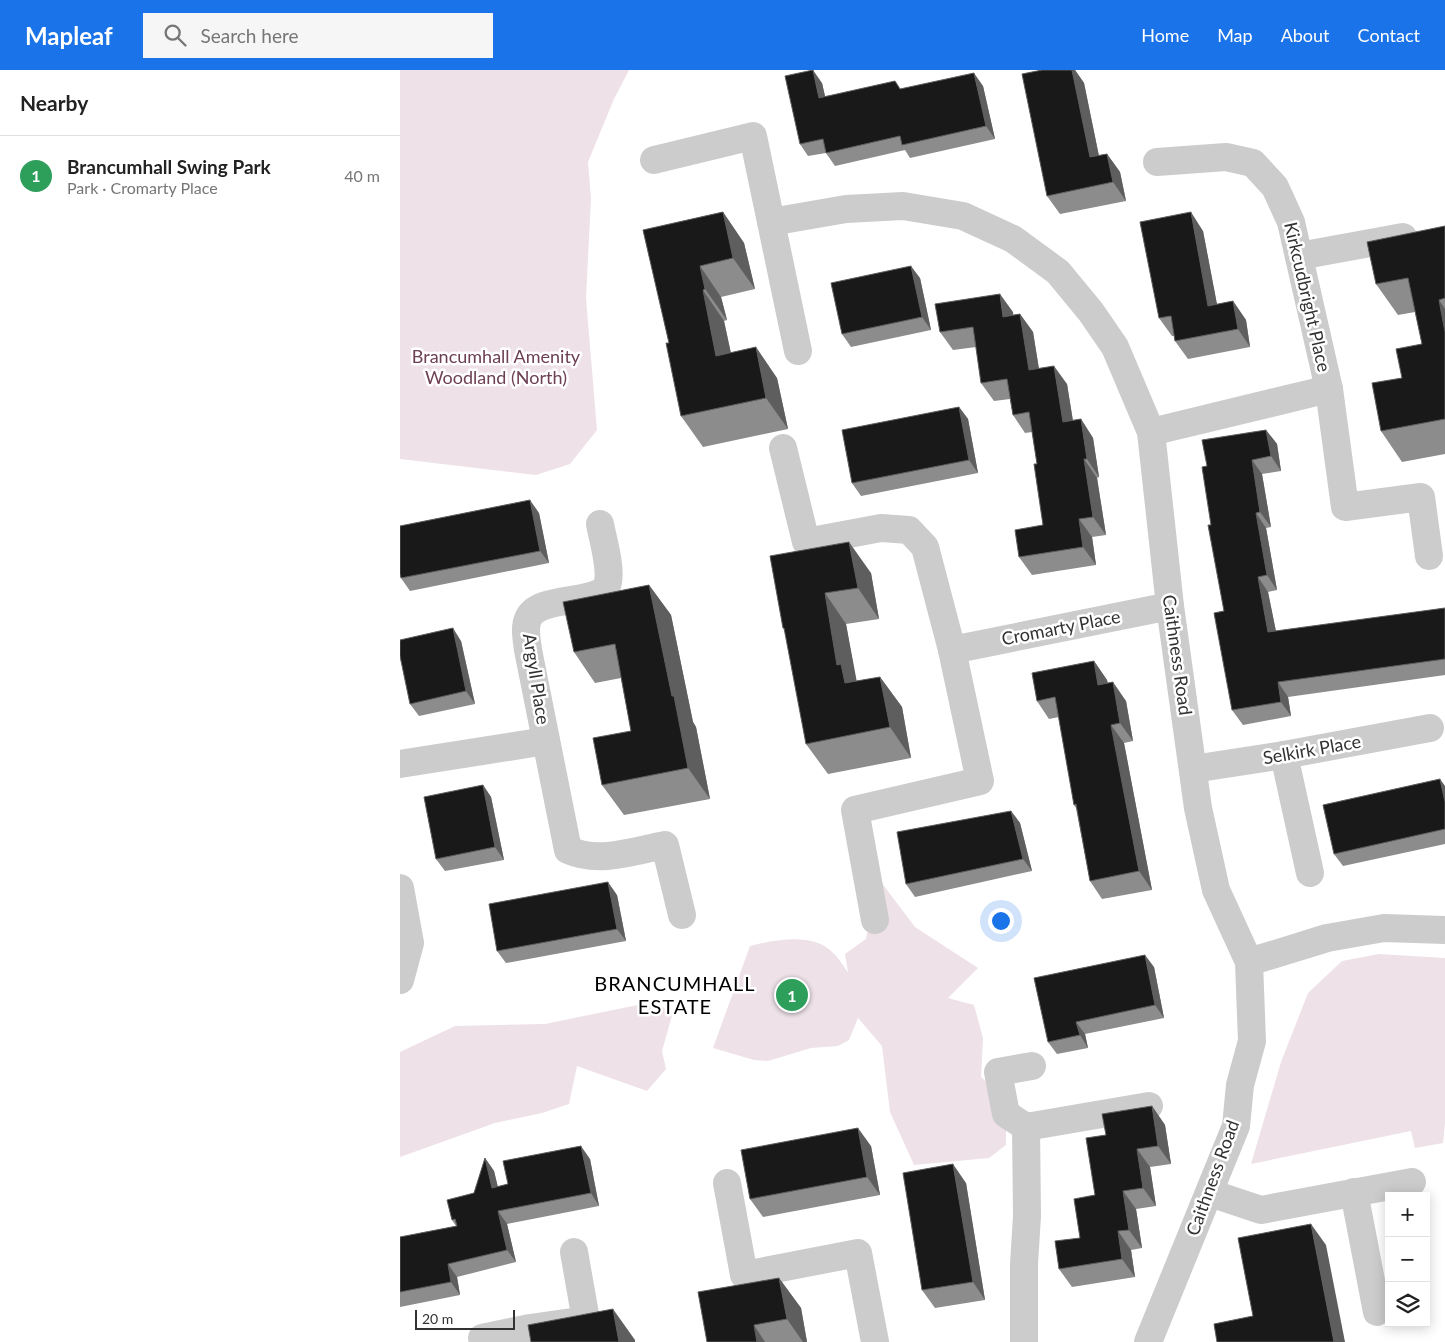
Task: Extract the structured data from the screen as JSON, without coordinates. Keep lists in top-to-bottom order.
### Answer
{
  "streets": {
    "street": [
      "Kirkcudbright Place",
      "Cromarty Place",
      "Caithness Road",
      "Argyll Place",
      "Selkirk Place"
    ]
  },
  "crossings": [
    ["Kirkcudbright Place", "Caithness Road"],
    ["Cromarty Place", "Caithness Road"],
    ["Caithness Road", "Selkirk Place"]
  ],
  "districts": ["BRANCUMHALL ESTATE"],
  "parks": ["Brancumhall Amenity Woodland (North)"],
  "scale_bar": "20 m",
  "page": {
    "header": "Mapleaf",
    "search": "Search here",
    "nav": [
      "Home",
      "Map",
      "About",
      "Contact"
    ],
    "heading": "Nearby",
    "list": [
      {
        "mark": "1",
        "name": "Brancumhall Swing Park",
        "note": "Park · Cromarty Place",
        "value": "40 m"
      }
    ],
    "pins": "1",
    "map_buttons": ["+", "−"],
    "scale": "20 m"
  }
}
